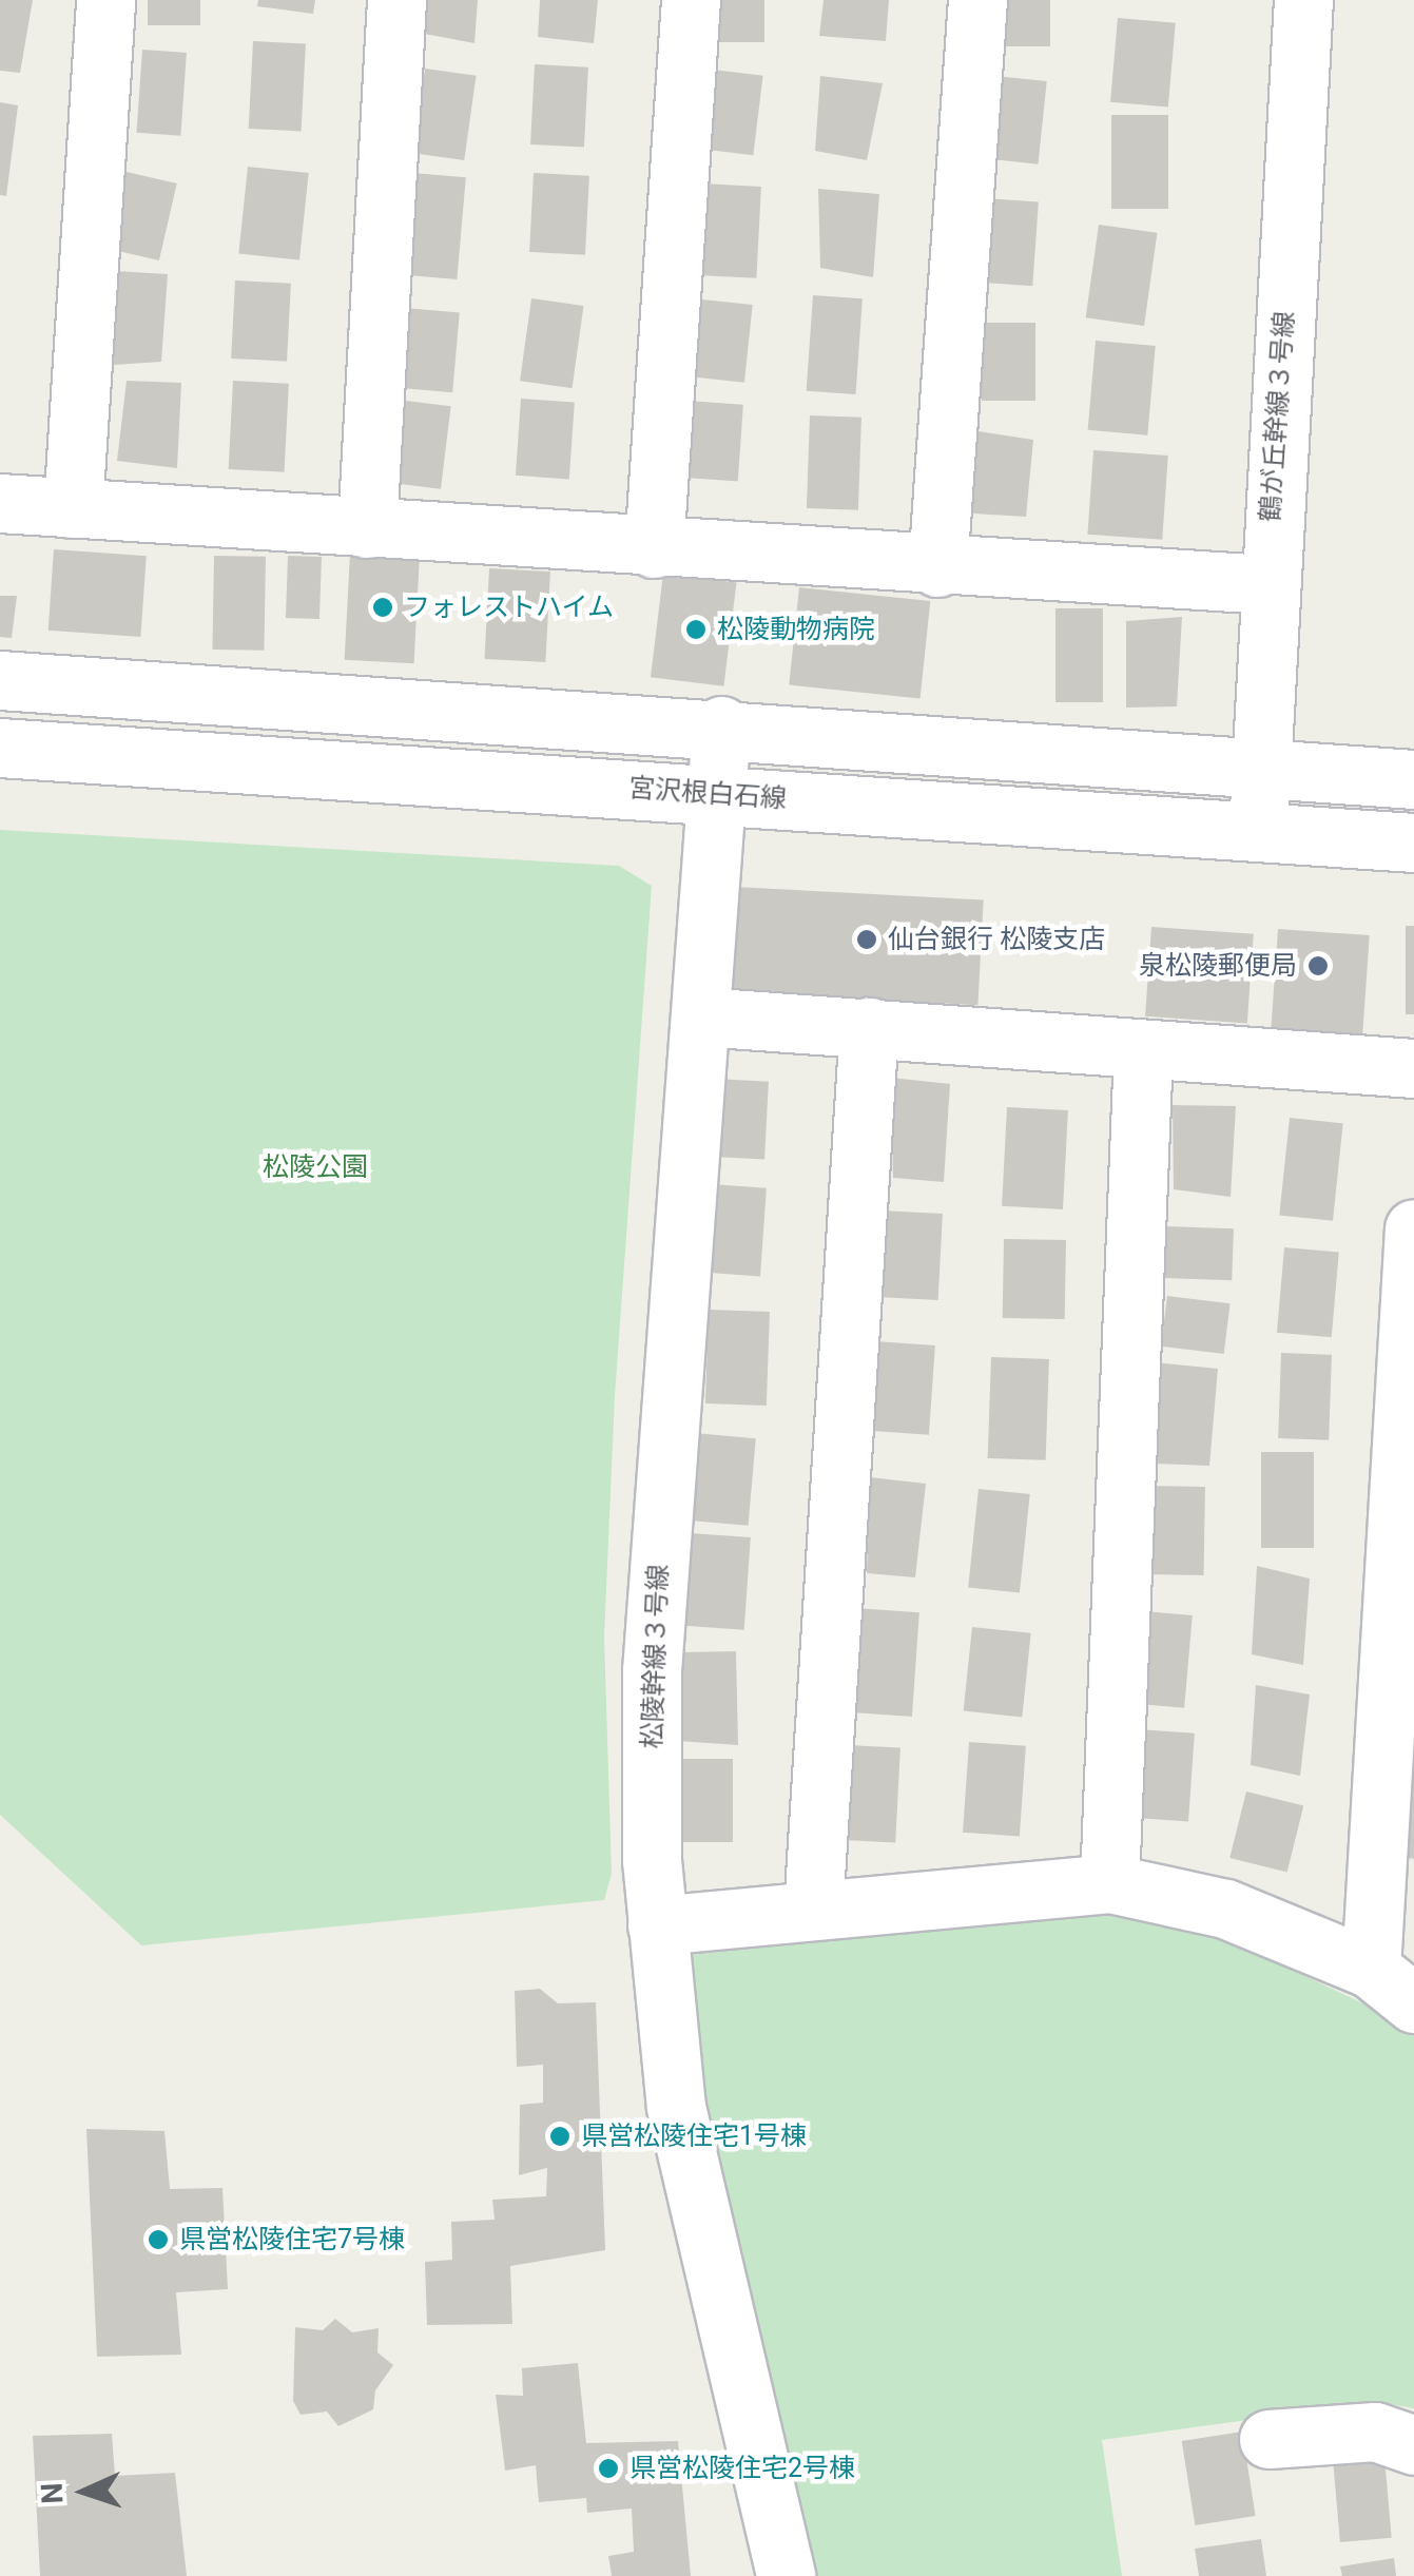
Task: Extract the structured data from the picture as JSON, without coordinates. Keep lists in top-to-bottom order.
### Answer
{
  "streets": {
    "street": ["鶴が丘幹線３号線", "宮沢根白石線", "松陵幹線３号線"]
  },
  "crossings": [
    ["鶴が丘幹線３号線", "宮沢根白石線"],
    ["宮沢根白石線", "松陵幹線３号線"]
  ],
  "parks": ["松陵公園"],
  "places": [
    "フォレストハイム",
    "松陵動物病院",
    "仙台銀行 松陵支店",
    "泉松陵郵便局",
    "県営松陵住宅1号棟",
    "県営松陵住宅7号棟",
    "県営松陵住宅2号棟"
  ],
  "north": "left"
}
